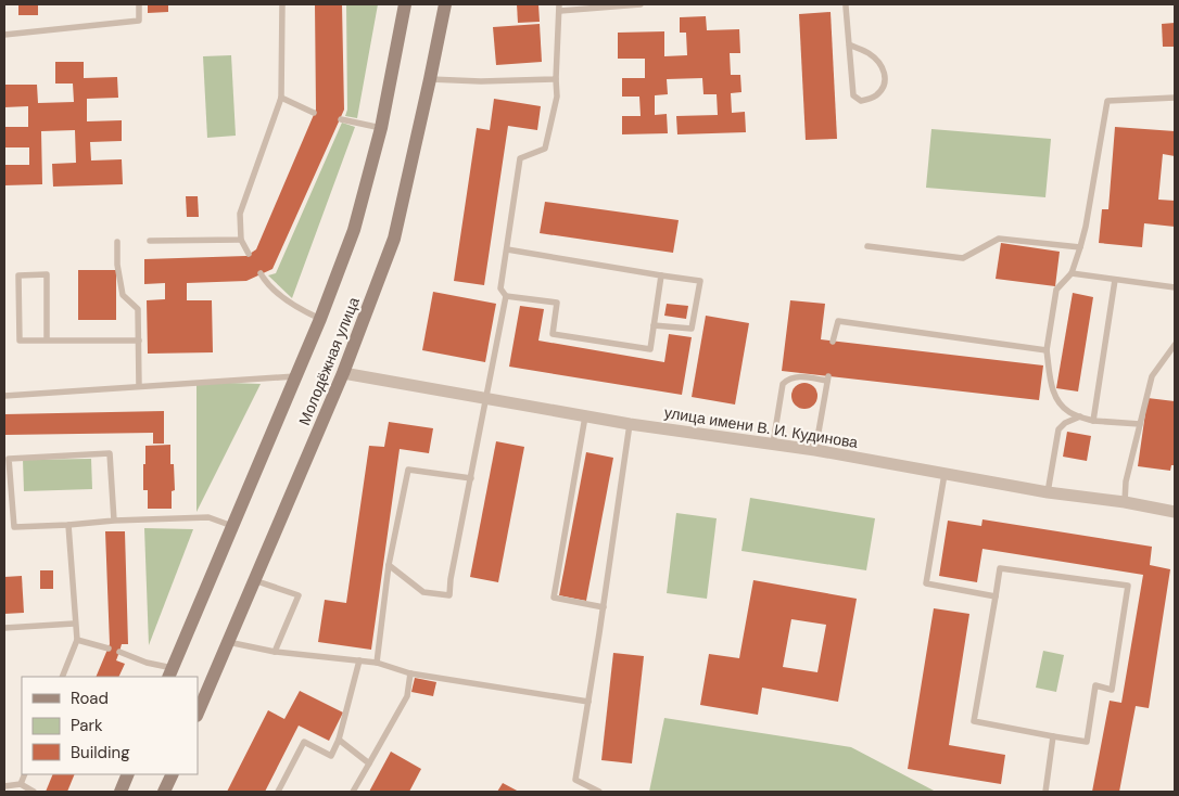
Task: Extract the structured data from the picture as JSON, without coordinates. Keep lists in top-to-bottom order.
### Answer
{
  "streets": {
    "main road": ["Молодёжная улица"],
    "street": ["улица имени В. И. Кудинова"]
  },
  "crossings": [
    ["Молодёжная улица", "улица имени В. И. Кудинова"]
  ],
  "legend": ["Road", "Park", "Building"]
}
